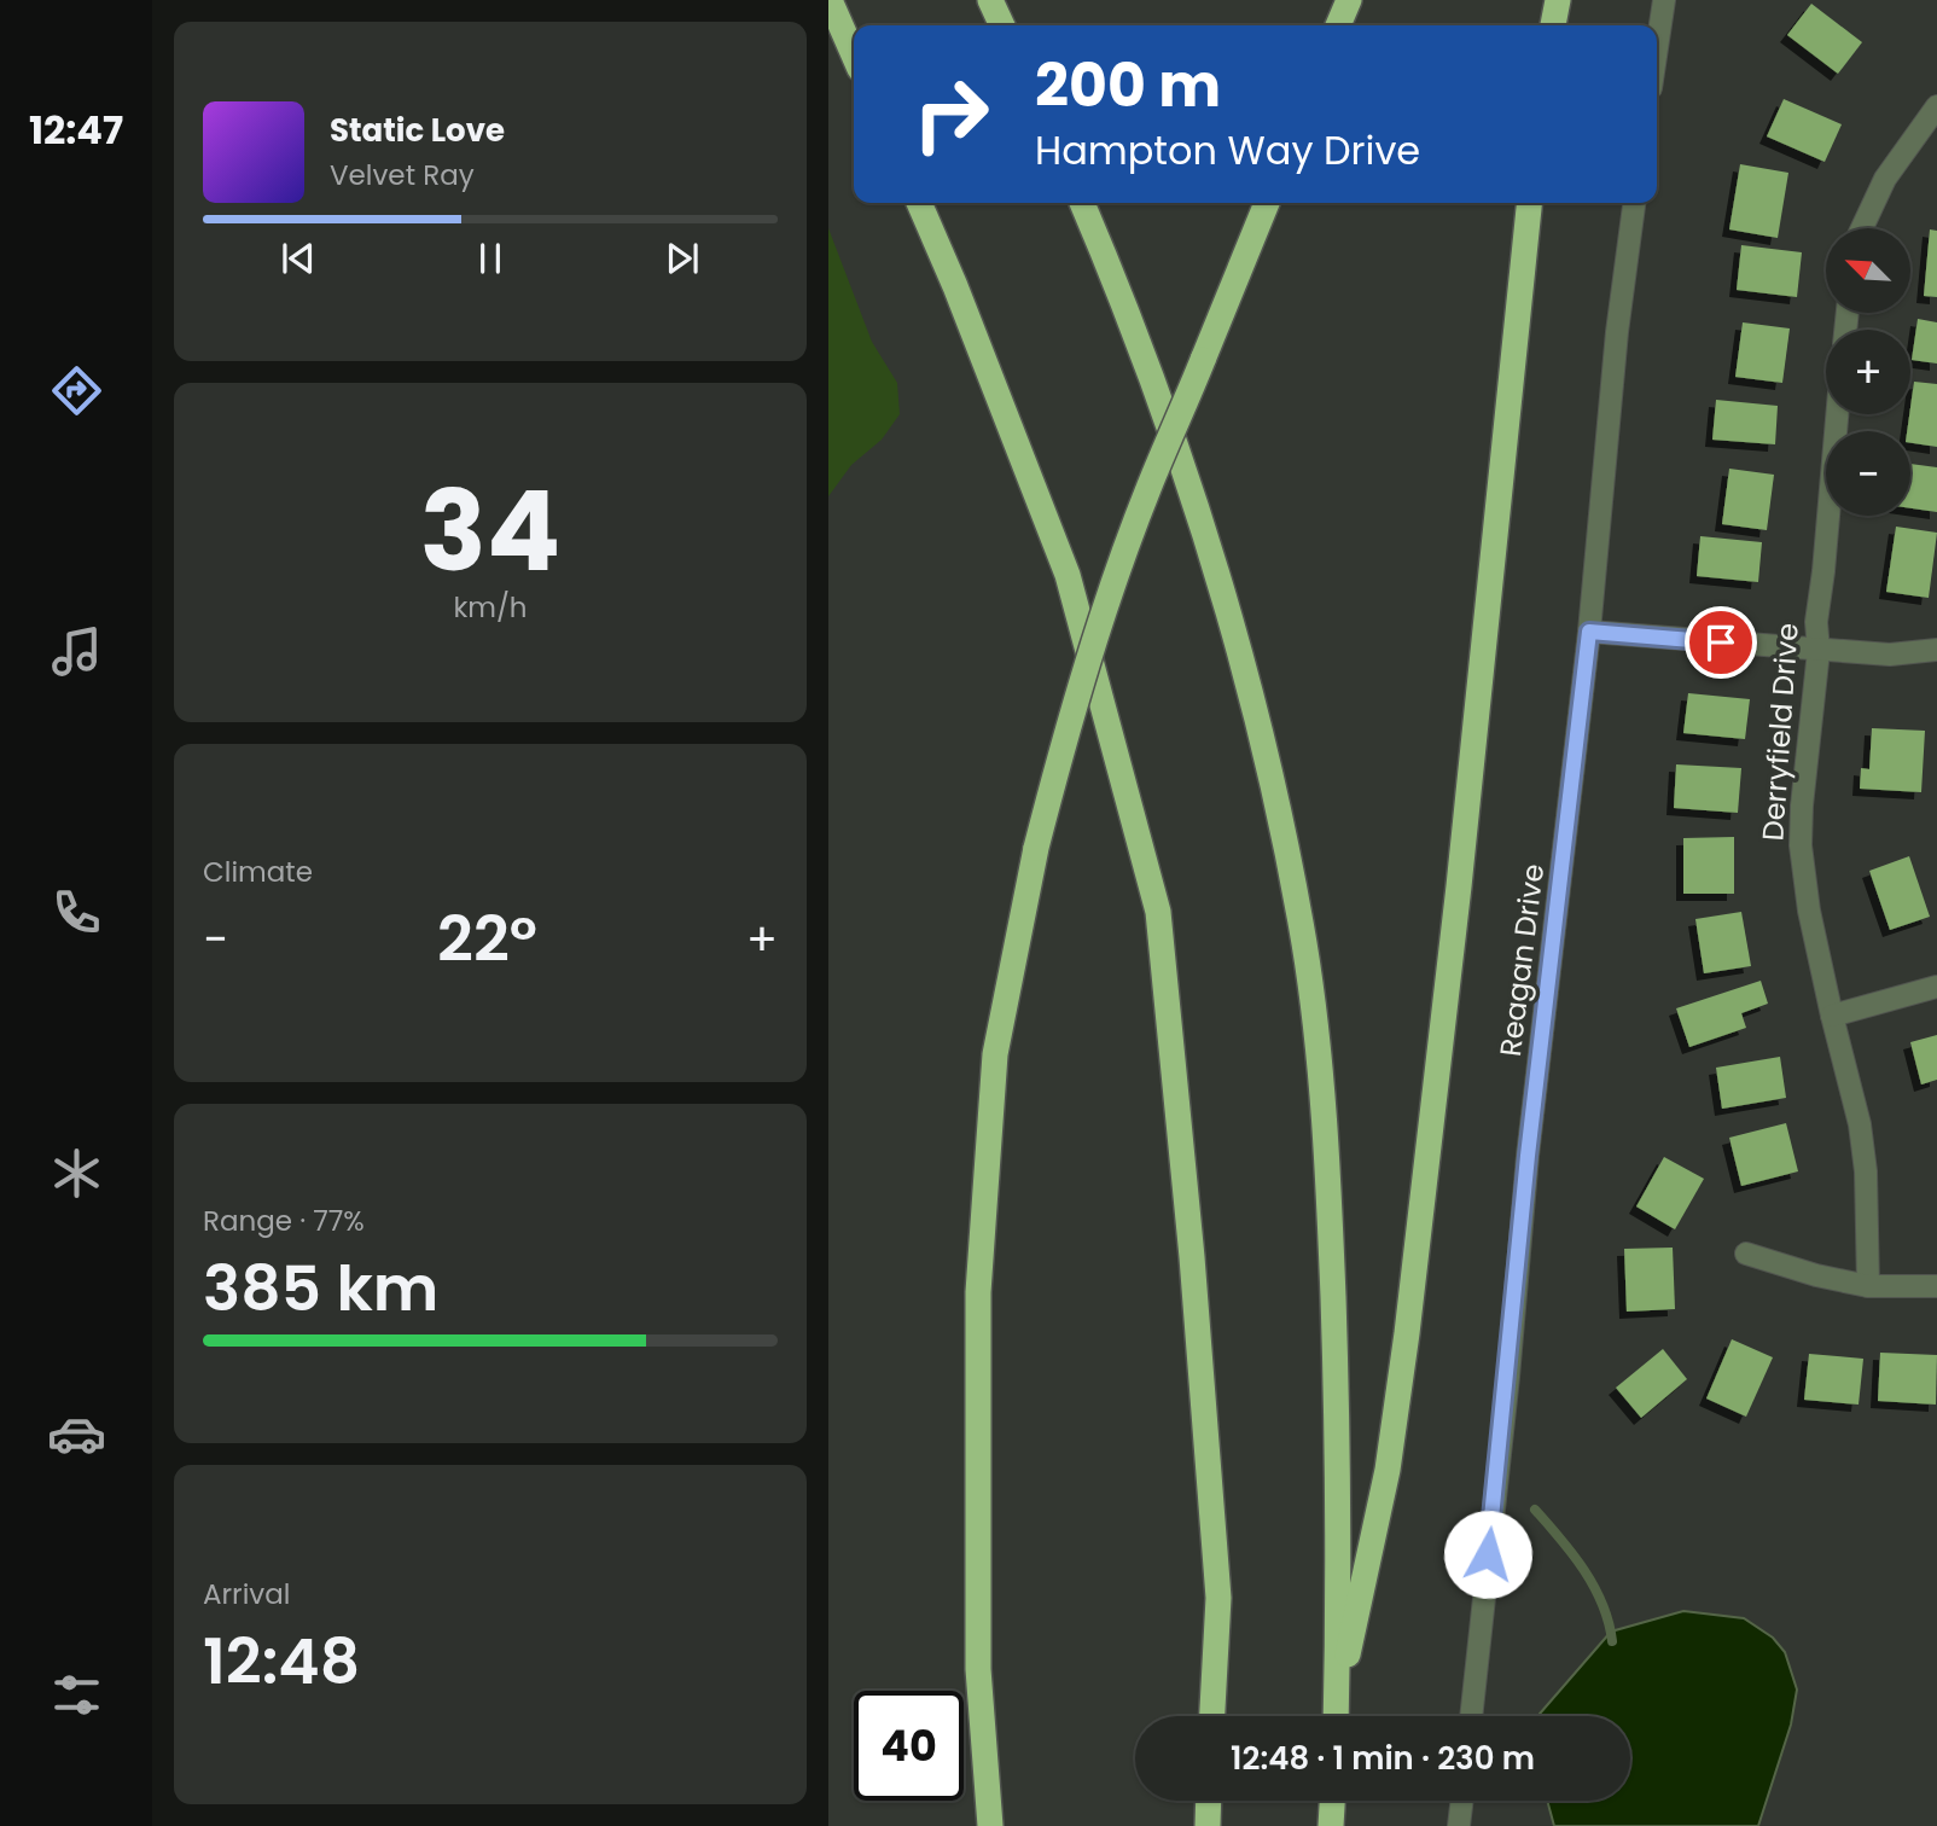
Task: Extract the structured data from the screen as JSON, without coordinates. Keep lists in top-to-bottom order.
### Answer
{
  "streets": {
    "street": ["Derryfield Drive", "Reagan Drive"]
  },
  "north": "top left",
  "page": {
    "tabs": "12:47",
    "turn": ["200 m", "Hampton Way Drive"],
    "song": ["Static Love", "Velvet Ray"],
    "map_buttons": ["+", "−"],
    "tile": [
      ["34", "km/h"],
      "Climate",
      ["Range · 77%", "385 km"],
      ["Arrival", "12:48"]
    ],
    "heat": ["−", "22°", "+"],
    "limit": "40",
    "trip": "12:48 · 1 min · 230 m"
  }
}
